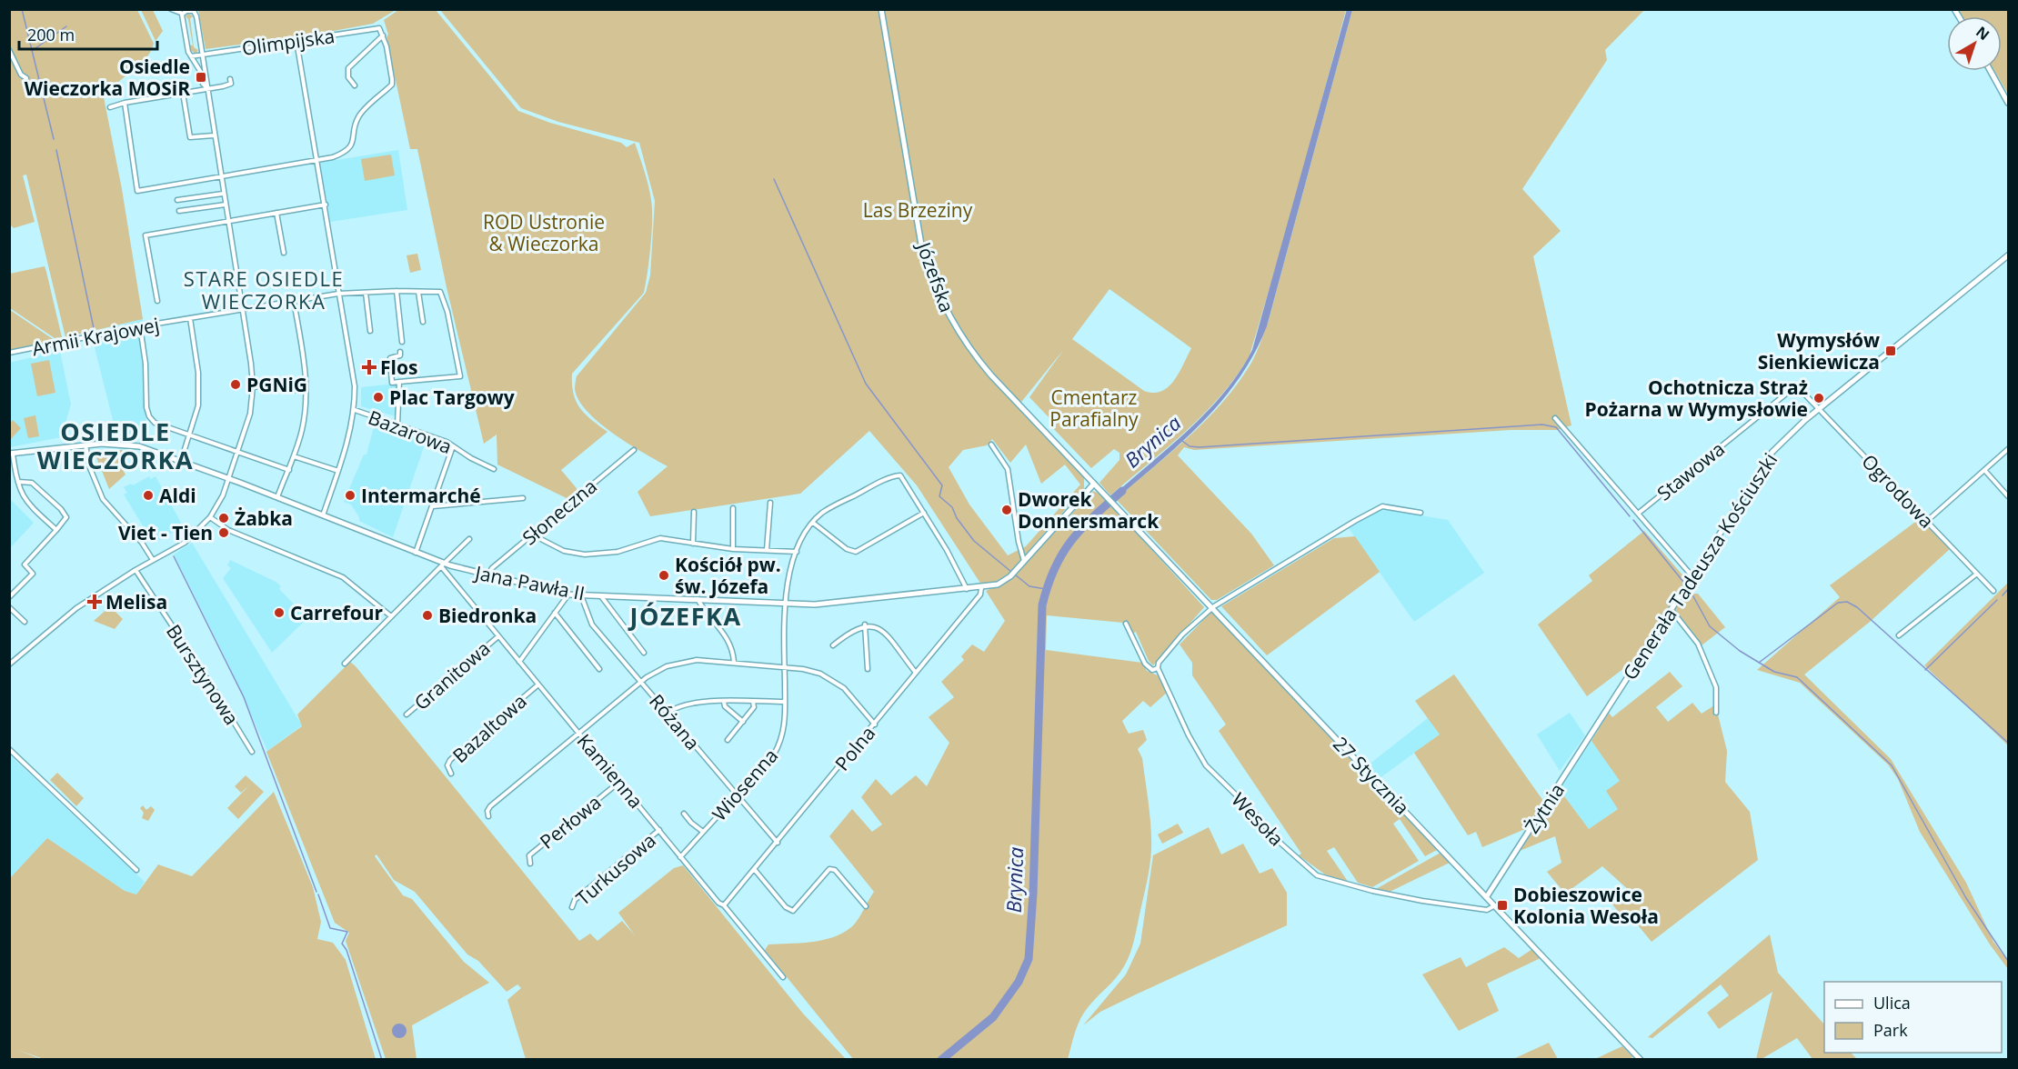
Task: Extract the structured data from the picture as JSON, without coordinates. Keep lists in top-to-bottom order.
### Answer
{
  "streets": {
    "street": [
      "Olimpijska",
      "Józefska",
      "Armii Krajowej",
      "Bazarowa",
      "Stawowa",
      "Ogrodowa",
      "Słoneczna",
      "Generała Tadeusza Kościuszki",
      "Jana Pawła II",
      "Bursztynowa",
      "Granitowa",
      "Różana",
      "Bazaltowa",
      "Polna",
      "Kamienna",
      "27 Stycznia",
      "Wiosenna",
      "Żytnia",
      "Wesoła",
      "Perłowa",
      "Turkusowa"
    ]
  },
  "crossings": [
    ["Józefska", "Jana Pawła II"],
    ["Józefska", "27 Stycznia"],
    ["Stawowa", "Ogrodowa"],
    ["Stawowa", "Generała Tadeusza Kościuszki"],
    ["Ogrodowa", "Generała Tadeusza Kościuszki"],
    ["Słoneczna", "Jana Pawła II"],
    ["Generała Tadeusza Kościuszki", "Żytnia"],
    ["Jana Pawła II", "Różana"],
    ["Jana Pawła II", "Polna"],
    ["Jana Pawła II", "Kamienna"],
    ["Jana Pawła II", "Wiosenna"],
    ["Granitowa", "Kamienna"],
    ["Różana", "Polna"],
    ["Różana", "Wiosenna"],
    ["Bazaltowa", "Kamienna"],
    ["Polna", "Kamienna"],
    ["Kamienna", "Wiosenna"],
    ["Kamienna", "Perłowa"],
    ["Kamienna", "Turkusowa"],
    ["27 Stycznia", "Żytnia"],
    ["27 Stycznia", "Wesoła"]
  ],
  "districts": ["STARE OSIEDLE WIECZORKA", "OSIEDLE WIECZORKA", "JÓZEFKA"],
  "water": ["Brynica"],
  "parks": ["Las Brzeziny", "ROD Ustronie & Wieczorka", "Cmentarz Parafialny"],
  "places": {
    "transit": ["Osiedle Wieczorka MOSiR", "Wymysłów Sienkiewicza", "Dobieszowice Kolonia Wesoła"],
    "health": ["Flos", "Melisa"],
    "other": [
      "PGNiG",
      "Plac Targowy",
      "Ochotnicza Straż Pożarna w Wymysłowie",
      "Aldi",
      "Intermarché",
      "Dworek Donnersmarck",
      "Żabka",
      "Viet - Tien",
      "Kościół pw. św. Józefa",
      "Carrefour",
      "Biedronka"
    ]
  },
  "legend": ["Ulica", "Park"],
  "scale_bar": "200 m",
  "north": "top right"
}
